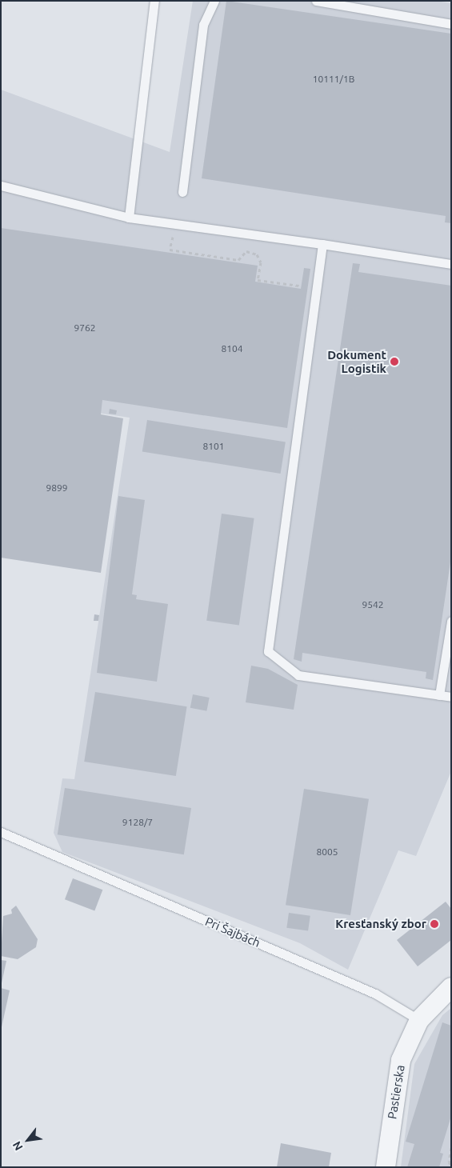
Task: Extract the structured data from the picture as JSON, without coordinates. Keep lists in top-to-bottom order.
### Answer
{
  "streets": {
    "street": ["Pastierska"],
    "lane": ["Pri Šajbách"]
  },
  "crossings": [
    ["Pri Šajbách", "Pastierska"]
  ],
  "places": ["Dokument Logistik", "Kresťanský zbor"],
  "house_numbers": [
    "10111/1B",
    "9762",
    "8104",
    "8101",
    "9899",
    "9542",
    "9128/7",
    "8005"
  ],
  "north": "bottom left"
}
